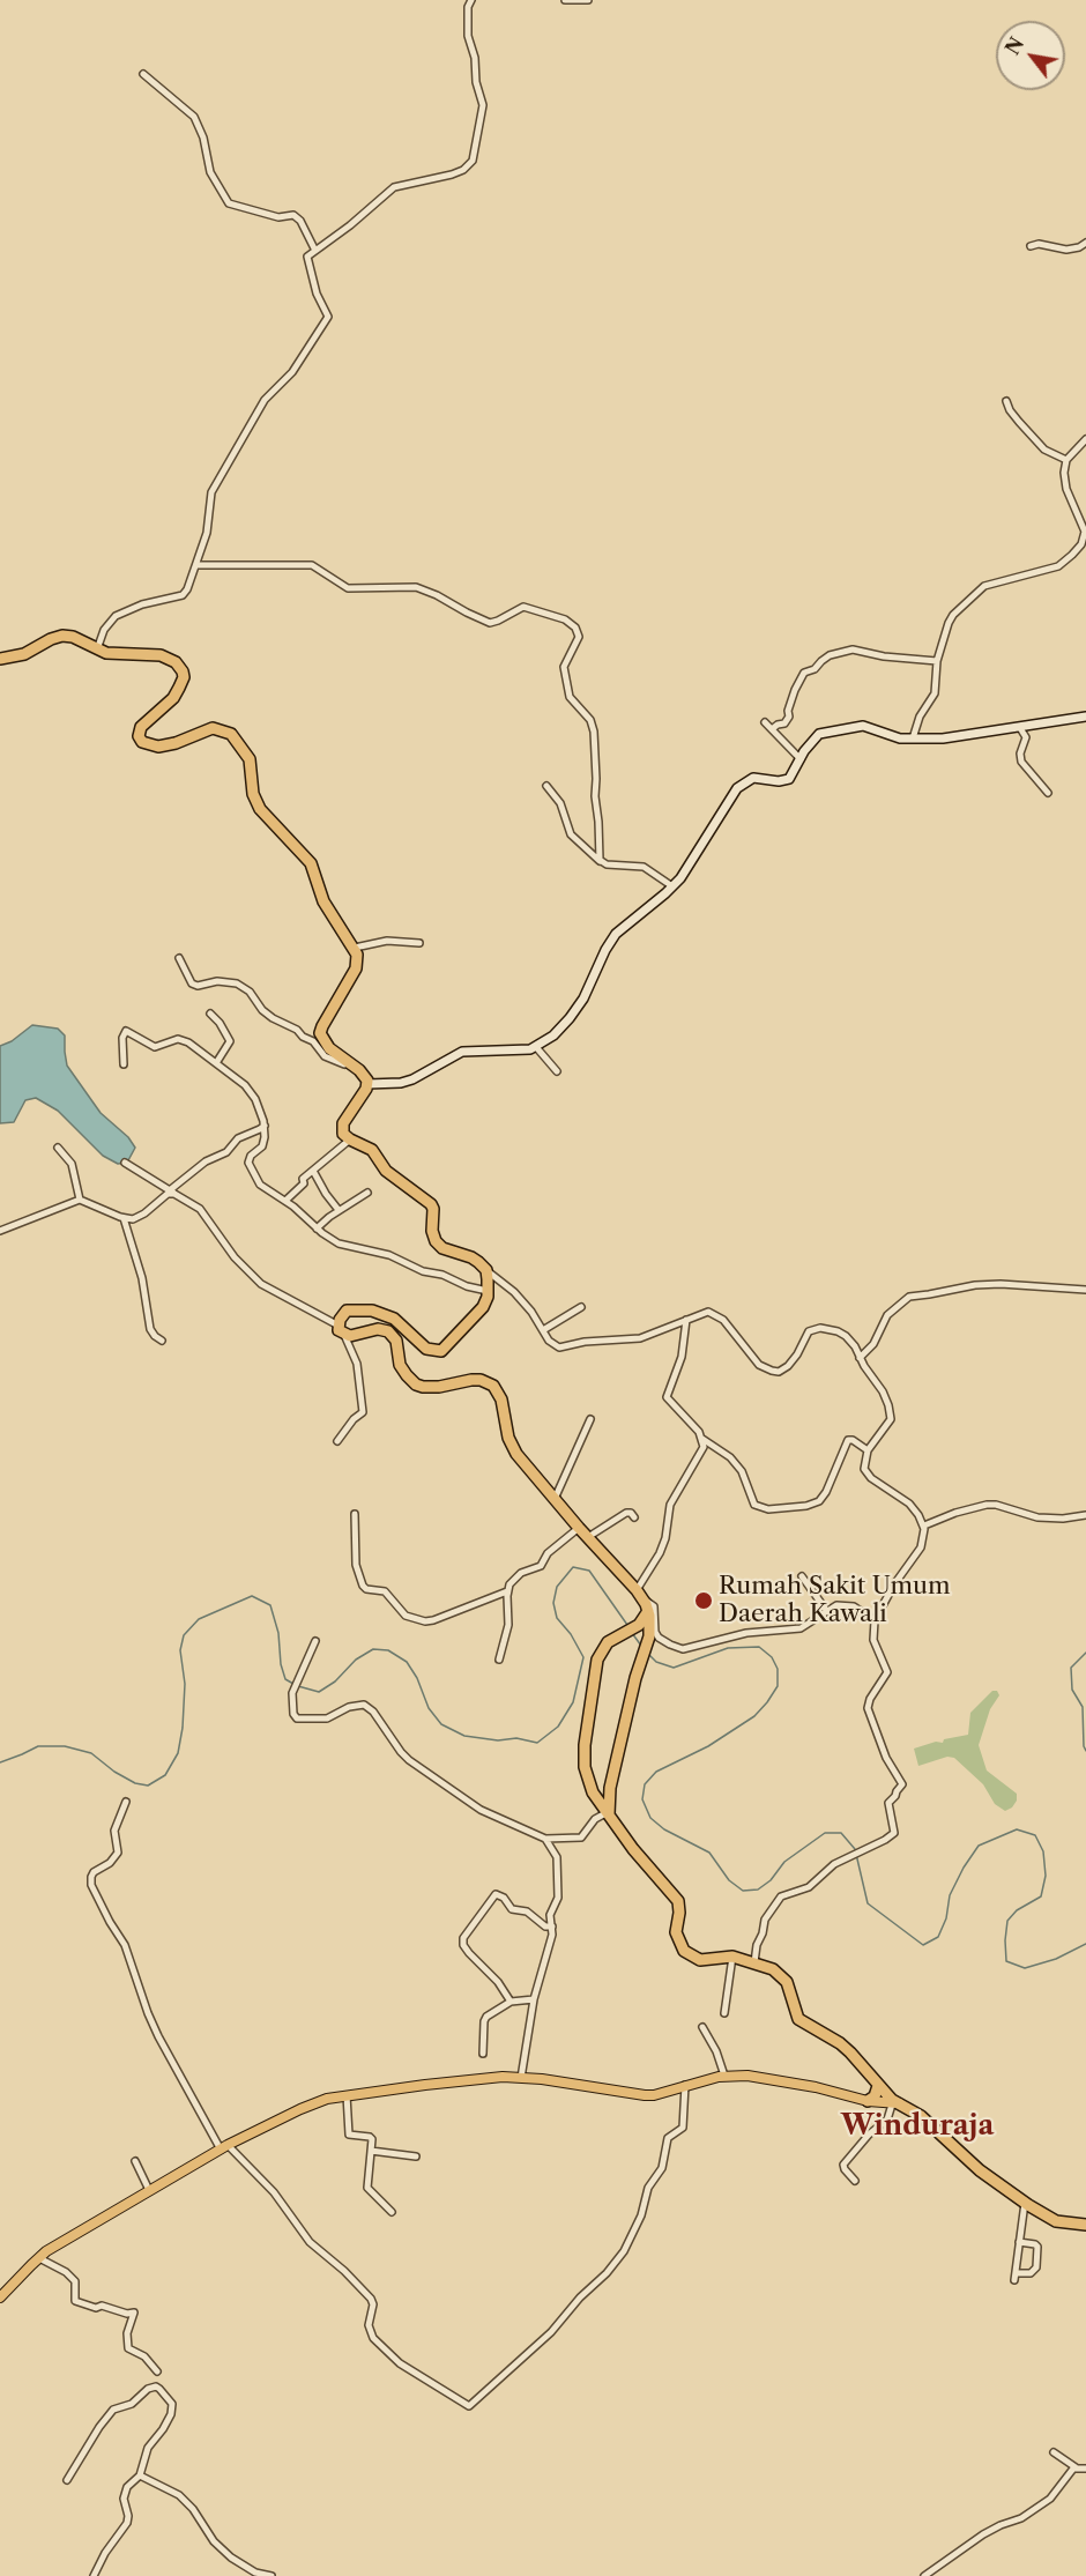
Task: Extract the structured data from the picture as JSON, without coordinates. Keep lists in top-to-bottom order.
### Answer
{
  "districts": ["Winduraja"],
  "places": ["Rumah Sakit Umum Daerah Kawali"],
  "north": "top left"
}
